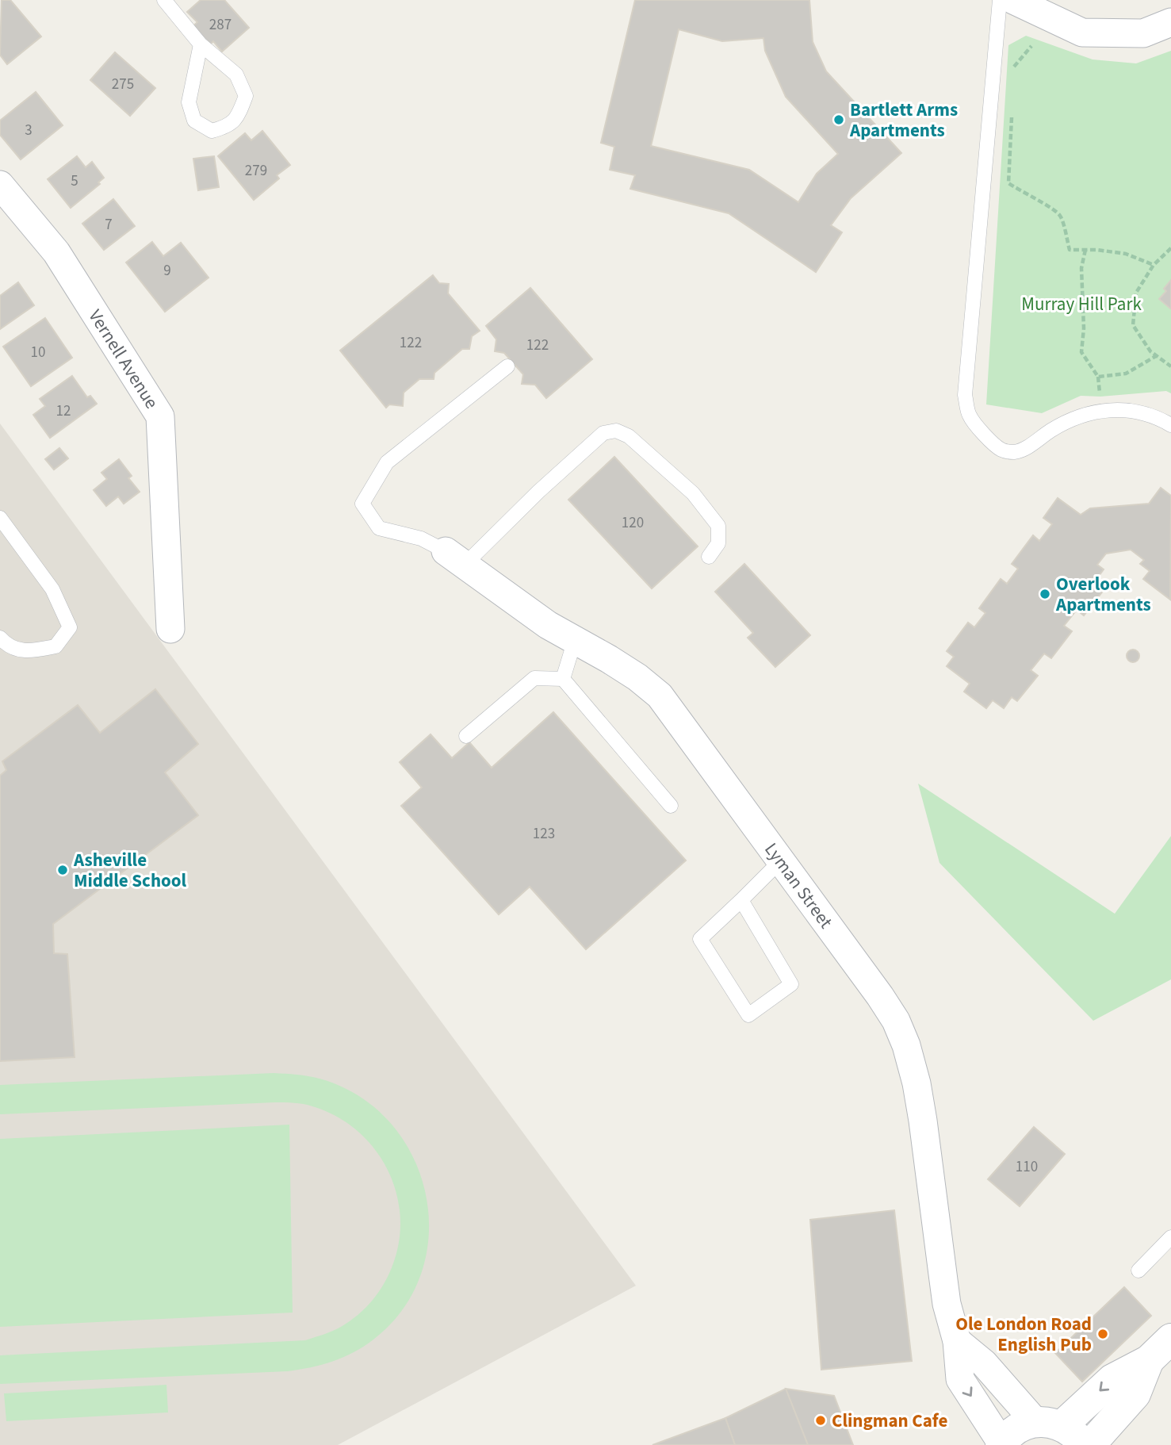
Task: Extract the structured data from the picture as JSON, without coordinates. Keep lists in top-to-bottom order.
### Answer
{
  "streets": {
    "street": ["Vernell Avenue", "Lyman Street"]
  },
  "parks": ["Murray Hill Park"],
  "places": [
    "Bartlett Arms Apartments",
    "Overlook Apartments",
    "Asheville Middle School",
    "Ole London Road English Pub",
    "Clingman Cafe"
  ],
  "house_numbers": [
    "287",
    "275",
    "3",
    "279",
    "5",
    "7",
    "9",
    "122",
    "122",
    "10",
    "12",
    "120",
    "123",
    "110"
  ]
}
